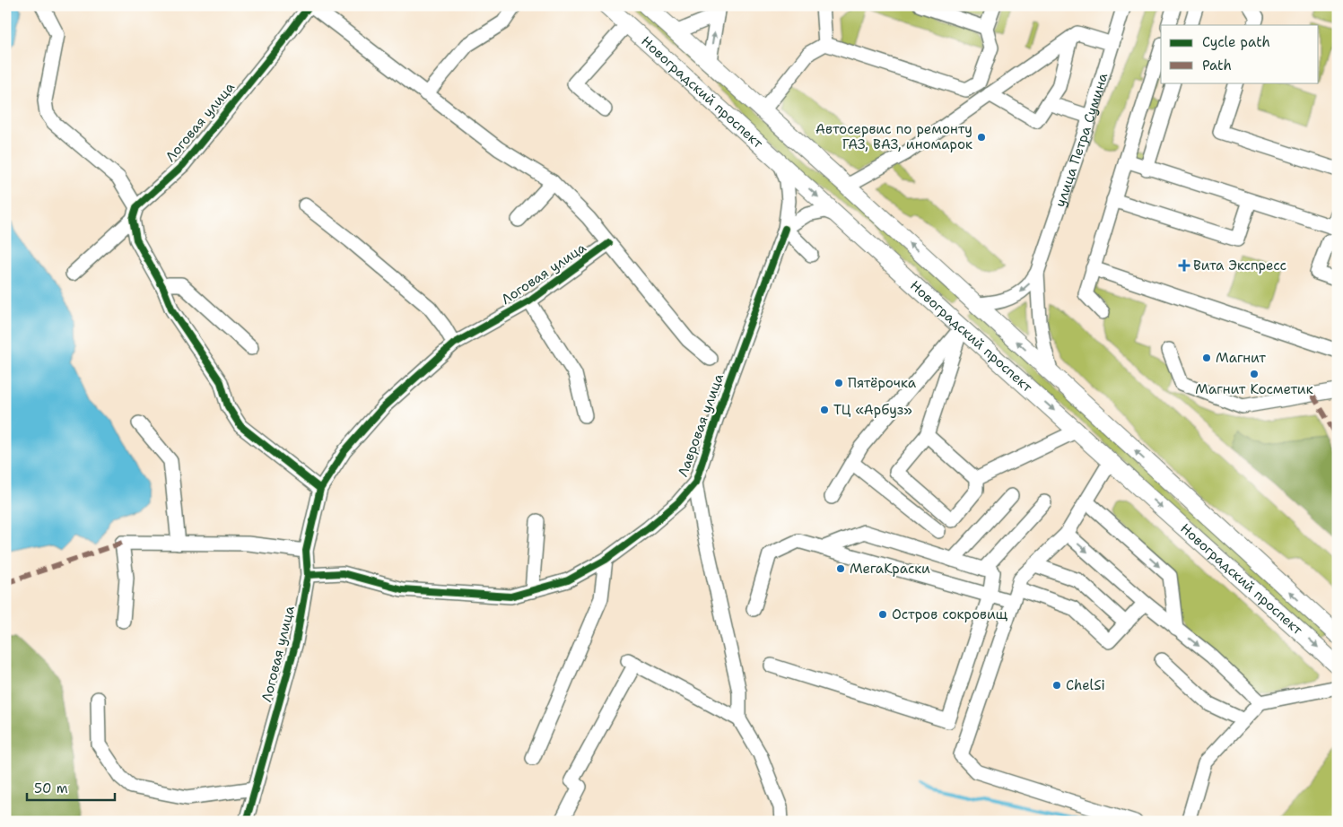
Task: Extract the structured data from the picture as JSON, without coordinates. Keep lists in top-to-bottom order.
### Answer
{
  "streets": {
    "main road": ["Новоградский проспект"],
    "street": ["Логовая улица", "улица Петра Сумина", "Лавровая улица"]
  },
  "crossings": [
    ["Новоградский проспект", "Лавровая улица"],
    ["Логовая улица", "Лавровая улица"]
  ],
  "places": {
    "other": [
      "Автосервис по ремонту ГАЗ, ВАЗ, иномарок",
      "Магнит",
      "Магнит Косметик",
      "Пятёрочка",
      "ТЦ «Арбуз»",
      "МегаКраски",
      "Остров сокровищ",
      "ChelSi"
    ],
    "health": ["Вита Экспресс"]
  },
  "legend": ["Cycle path", "Path"],
  "scale_bar": "50 m"
}
